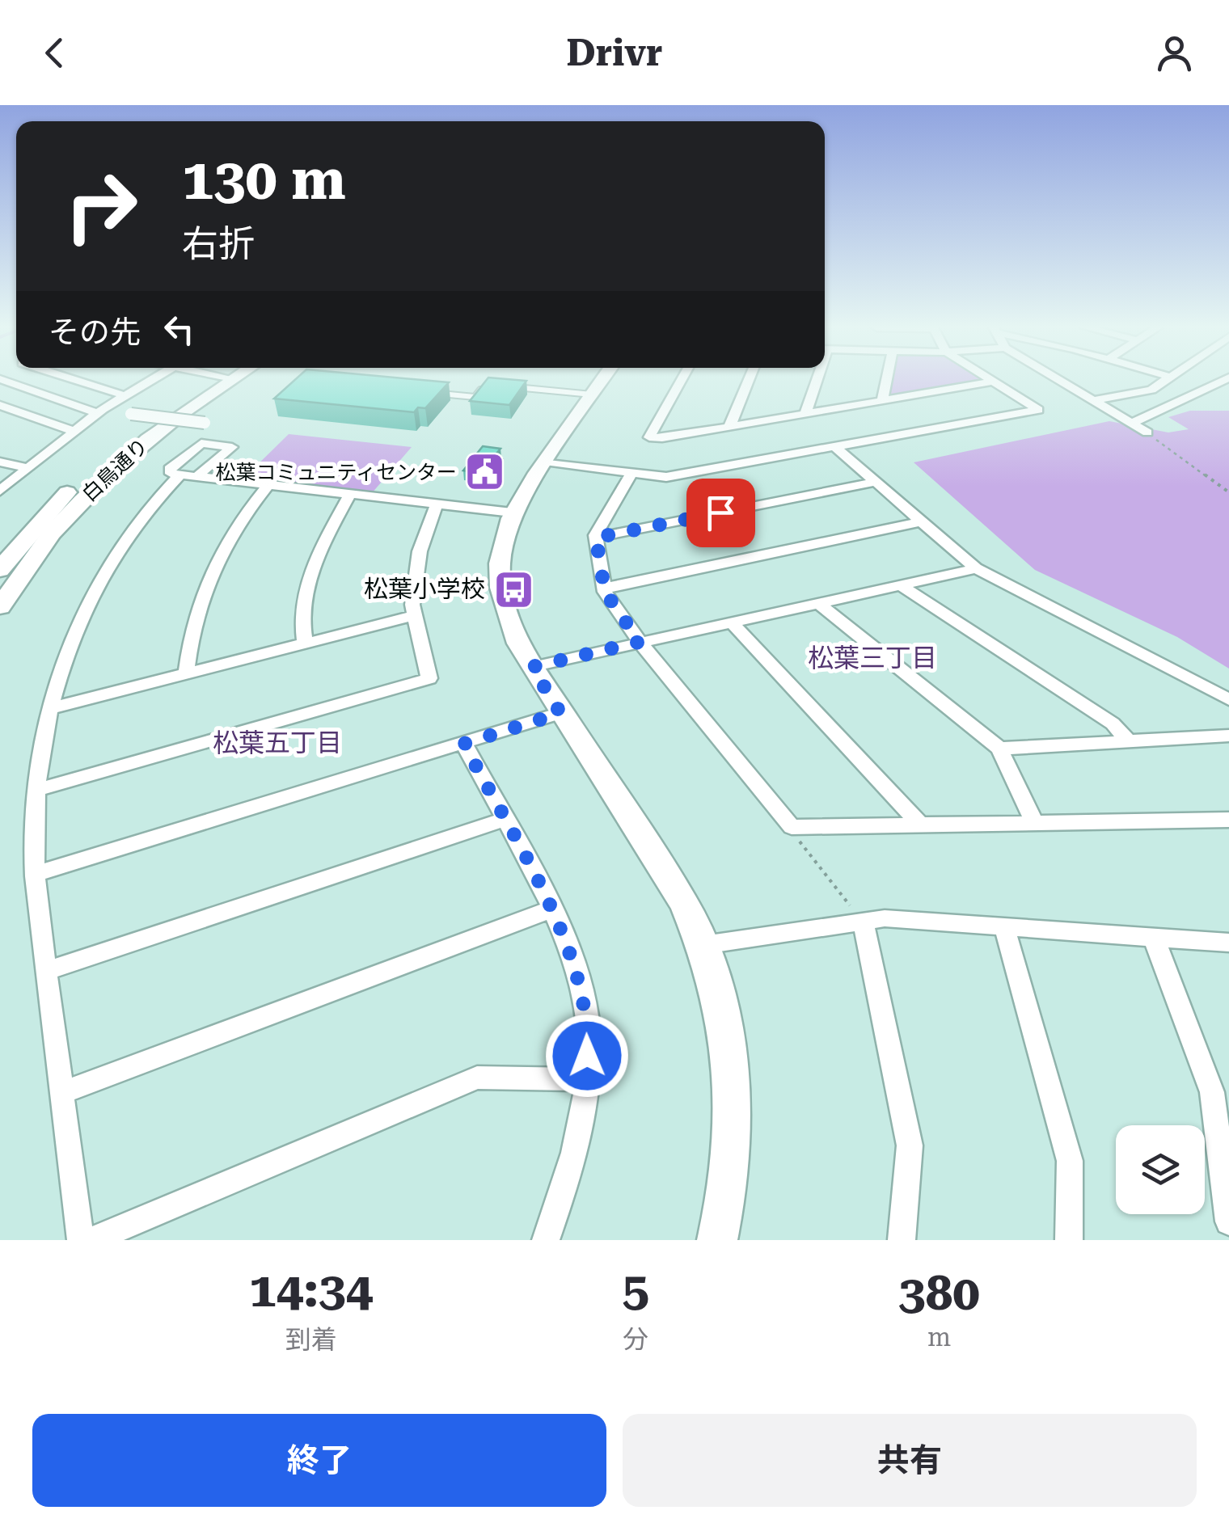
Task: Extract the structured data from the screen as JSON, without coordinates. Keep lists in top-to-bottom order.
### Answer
{
  "streets": {
    "street": ["白鳥通り"]
  },
  "districts": ["松葉三丁目", "松葉五丁目"],
  "places": {
    "public building": ["松葉コミュニティセンター"],
    "bus stop": ["松葉小学校"]
  },
  "page": {
    "header": "Drivr",
    "turn": ["130 m", "右折"],
    "then": "その先",
    "eta": [
      "14:34",
      "到着",
      "5",
      "分",
      "380",
      "m"
    ],
    "buttons": ["終了", "共有"]
  }
}
